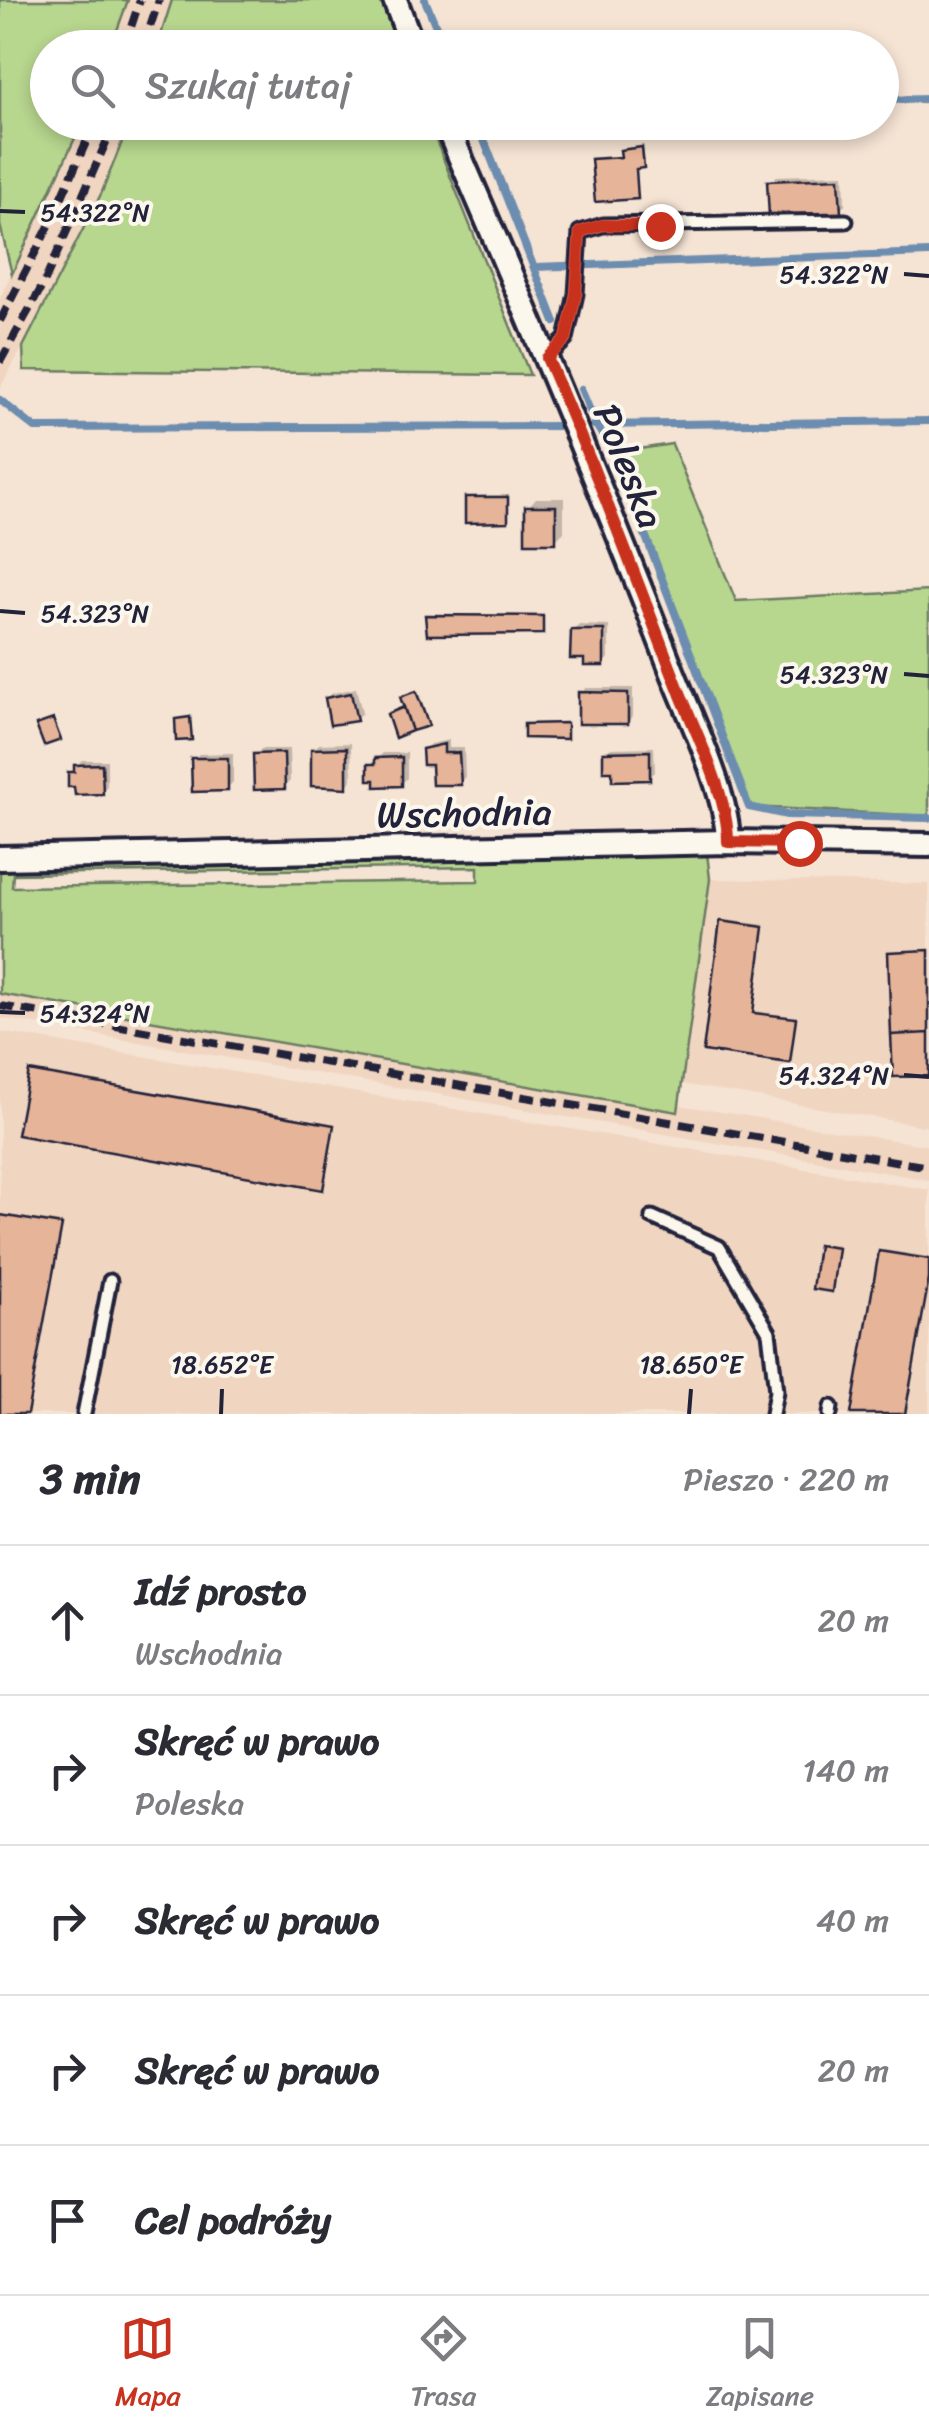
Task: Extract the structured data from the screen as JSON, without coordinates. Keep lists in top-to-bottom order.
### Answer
{
  "streets": {
    "street": ["Poleska", "Wschodnia"]
  },
  "crossings": [
    ["Poleska", "Wschodnia"]
  ],
  "page": {
    "search": "Szukaj tutaj",
    "heading": ["3 min", "Pieszo · 220 m"],
    "list": [
      ["Idź prosto", "Wschodnia", "20 m"],
      ["Skręć w prawo", "Poleska", "140 m"],
      ["Skręć w prawo", "40 m"],
      ["Skręć w prawo", "20 m"],
      "Cel podróży"
    ],
    "nav": ["Mapa", "Trasa", "Zapisane"]
  },
  "coordinates": [
    "54.322°N",
    "54.323°N",
    "54.324°N",
    "18.652°E",
    "18.650°E"
  ]
}
